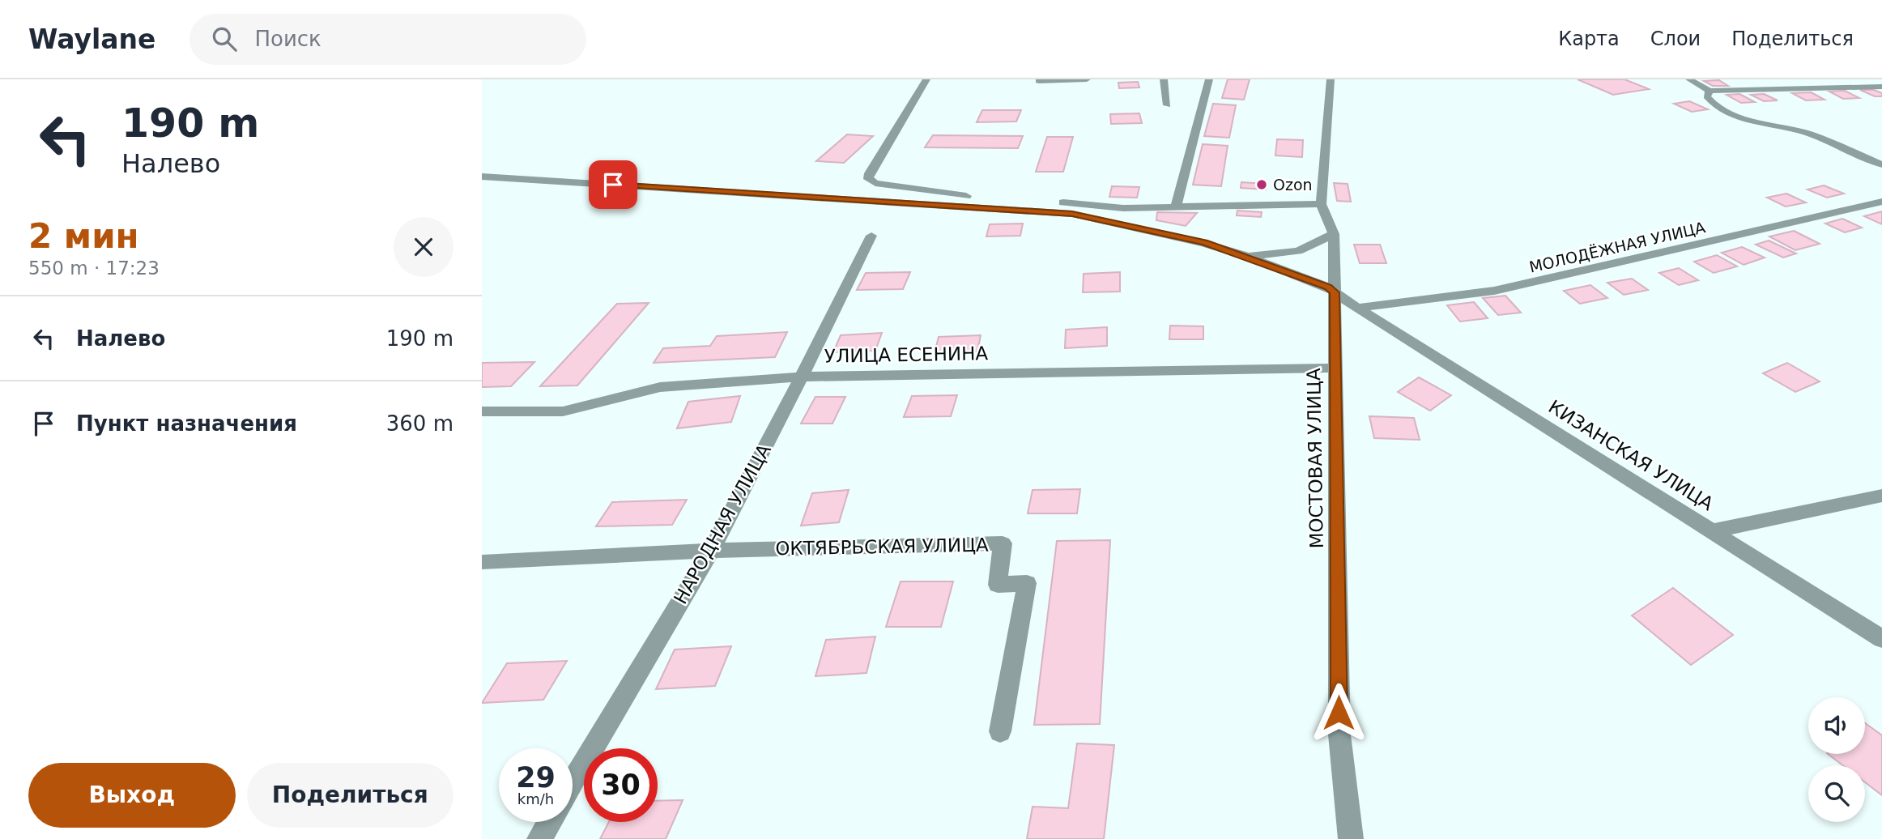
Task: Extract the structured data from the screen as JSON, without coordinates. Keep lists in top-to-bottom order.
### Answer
{
  "streets": {
    "street": [
      "МОЛОДЁЖНАЯ УЛИЦА",
      "УЛИЦА ЕСЕНИНА",
      "КИЗАНСКАЯ УЛИЦА",
      "МОСТОВАЯ УЛИЦА",
      "НАРОДНАЯ УЛИЦА",
      "ОКТЯБРЬСКАЯ УЛИЦА"
    ]
  },
  "crossings": [
    ["МОЛОДЁЖНАЯ УЛИЦА", "КИЗАНСКАЯ УЛИЦА"],
    ["УЛИЦА ЕСЕНИНА", "МОСТОВАЯ УЛИЦА"],
    ["УЛИЦА ЕСЕНИНА", "НАРОДНАЯ УЛИЦА"],
    ["КИЗАНСКАЯ УЛИЦА", "МОСТОВАЯ УЛИЦА"],
    ["НАРОДНАЯ УЛИЦА", "ОКТЯБРЬСКАЯ УЛИЦА"]
  ],
  "places": ["Ozon"],
  "page": {
    "header": "Waylane",
    "search": "Поиск",
    "nav": ["Карта", "Слои", "Поделиться"],
    "turn": ["190 m", "Налево"],
    "heading": ["2 мин", "550 m · 17:23"],
    "list": [
      {
        "name": "Налево",
        "value": "190 m"
      },
      {
        "name": "Пункт назначения",
        "value": "360 m"
      }
    ],
    "speed": "29 km/h",
    "limit": "30",
    "buttons": ["Выход", "Поделиться"]
  }
}
